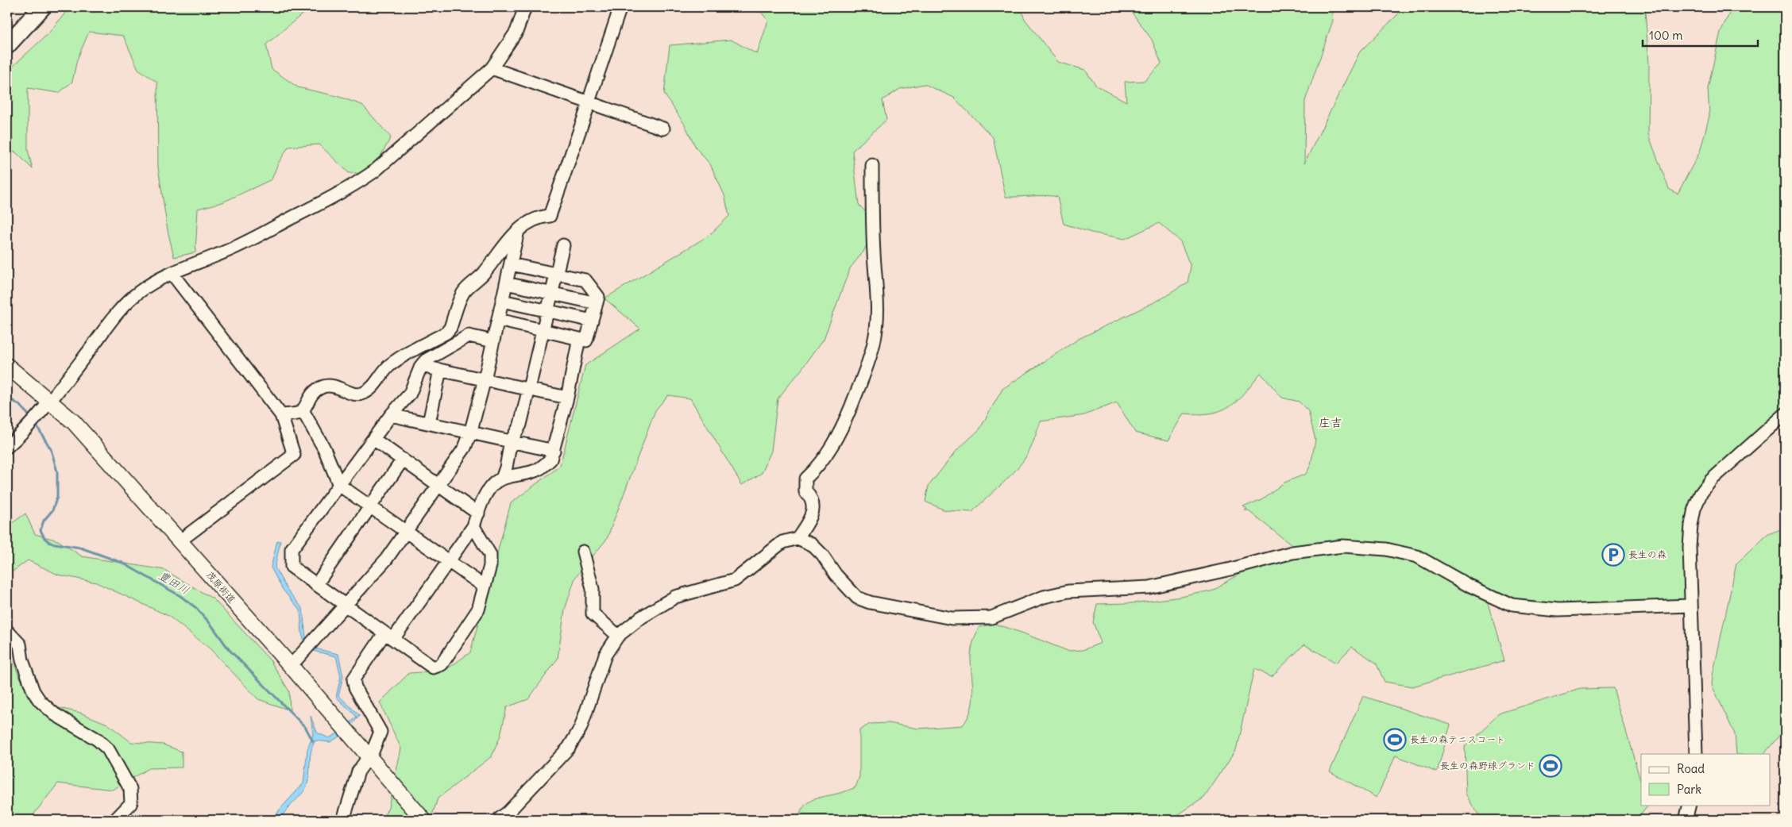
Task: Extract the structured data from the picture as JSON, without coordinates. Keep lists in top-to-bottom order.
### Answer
{
  "streets": {
    "main road": ["茂原街道"]
  },
  "districts": ["庄吉"],
  "water": ["豊田川"],
  "places": {
    "parking": ["長生の森"],
    "sports": ["長生の森テニスコート", "長生の森野球グランド"]
  },
  "legend": ["Road", "Park"],
  "scale_bar": "100 m"
}
